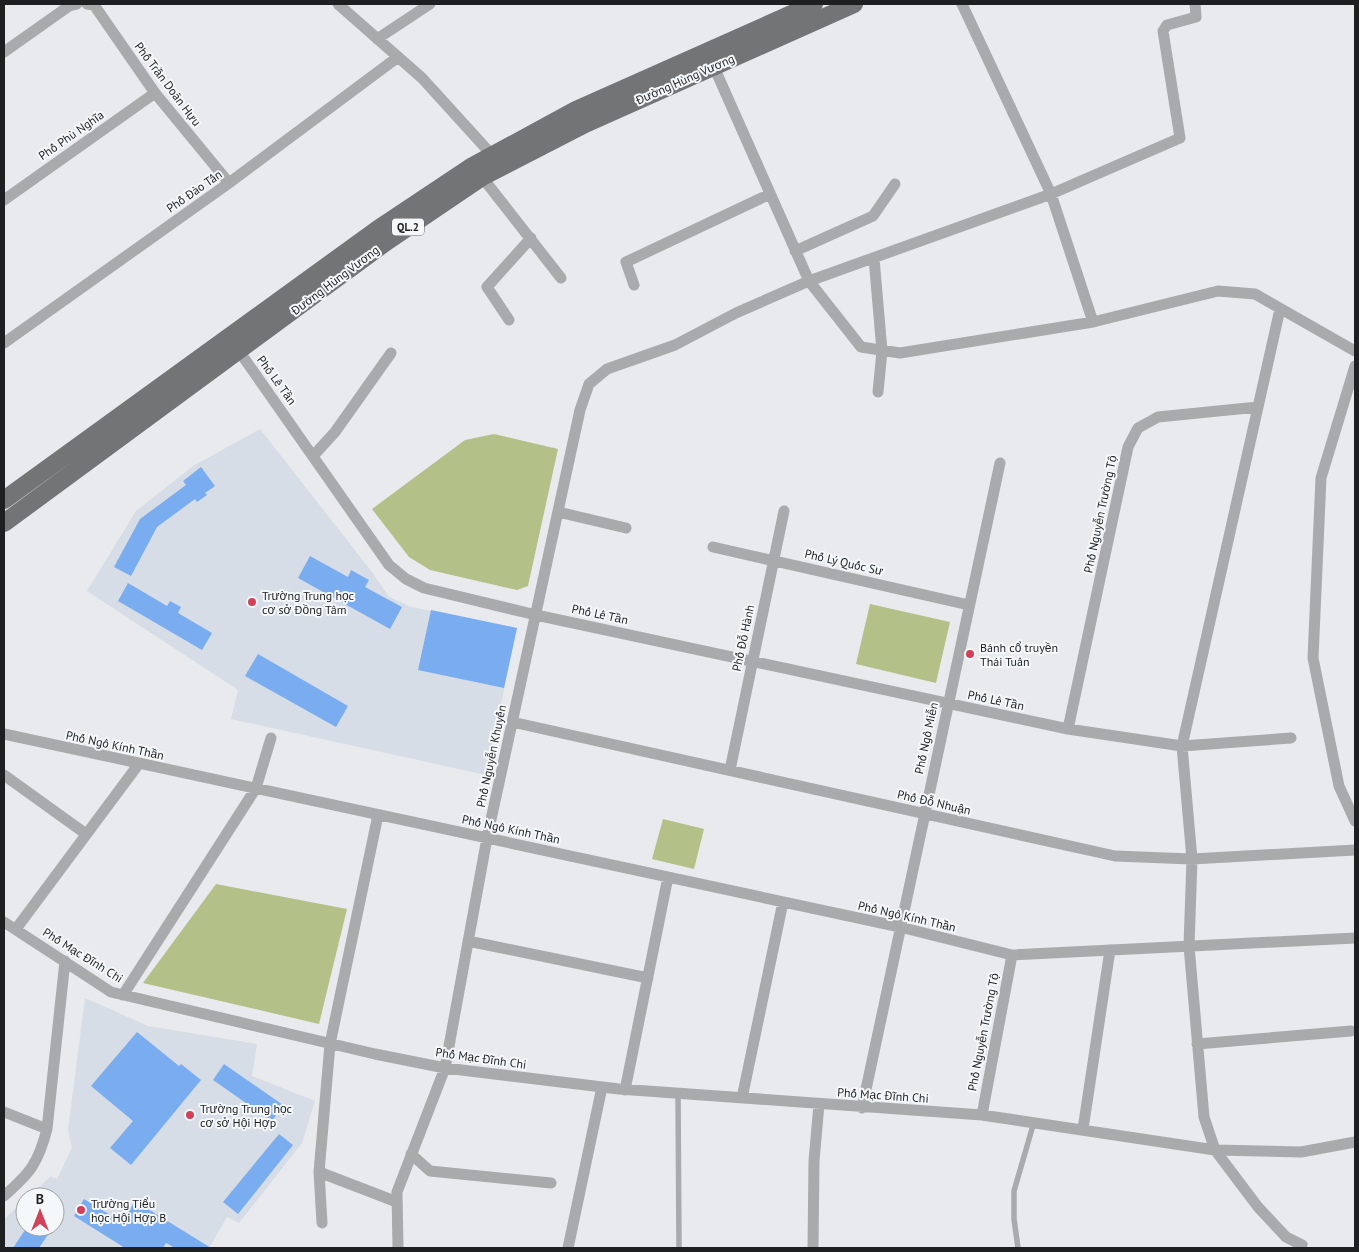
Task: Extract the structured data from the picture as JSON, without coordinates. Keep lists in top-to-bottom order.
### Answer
{
  "streets": {
    "main road": ["Đường Hùng Vương", "QL.2"],
    "street": [
      "Phố Trần Doãn Hựu",
      "Phố Phù Nghĩa",
      "Phố Đào Tấn",
      "Phố Lê Tần",
      "Phố Nguyễn Trường Tộ",
      "Phố Lý Quốc Sư",
      "Phố Đỗ Hành",
      "Phố Ngô Miễn",
      "Phố Ngô Kính Thần",
      "Phố Nguyễn Khuyến",
      "Phố Đỗ Nhuận",
      "Phố Mạc Đĩnh Chi"
    ]
  },
  "crossings": [
    ["Đường Hùng Vương", "Phố Lê Tần"],
    ["Phố Trần Doãn Hựu", "Phố Phù Nghĩa"],
    ["Phố Trần Doãn Hựu", "Phố Đào Tấn"],
    ["Phố Lê Tần", "Phố Nguyễn Trường Tộ"],
    ["Phố Lê Tần", "Phố Đỗ Hành"],
    ["Phố Lê Tần", "Phố Ngô Miễn"],
    ["Phố Lê Tần", "Phố Nguyễn Khuyến"],
    ["Phố Nguyễn Trường Tộ", "Phố Ngô Kính Thần"],
    ["Phố Nguyễn Trường Tộ", "Phố Mạc Đĩnh Chi"],
    ["Phố Lý Quốc Sư", "Phố Đỗ Hành"],
    ["Phố Lý Quốc Sư", "Phố Ngô Miễn"],
    ["Phố Đỗ Hành", "Phố Đỗ Nhuận"],
    ["Phố Ngô Miễn", "Phố Ngô Kính Thần"],
    ["Phố Ngô Miễn", "Phố Đỗ Nhuận"],
    ["Phố Ngô Miễn", "Phố Mạc Đĩnh Chi"],
    ["Phố Ngô Kính Thần", "Phố Nguyễn Khuyến"],
    ["Phố Nguyễn Khuyến", "Phố Đỗ Nhuận"],
    ["Phố Nguyễn Khuyến", "Phố Mạc Đĩnh Chi"]
  ],
  "places": [
    "Trường Trung học cơ sở Đồng Tâm",
    "Bánh cổ truyền Thái Tuân",
    "Trường Trung học cơ sở Hội Hợp",
    "Trường Tiểu học Hội Hợp B"
  ],
  "north": "top"
}
